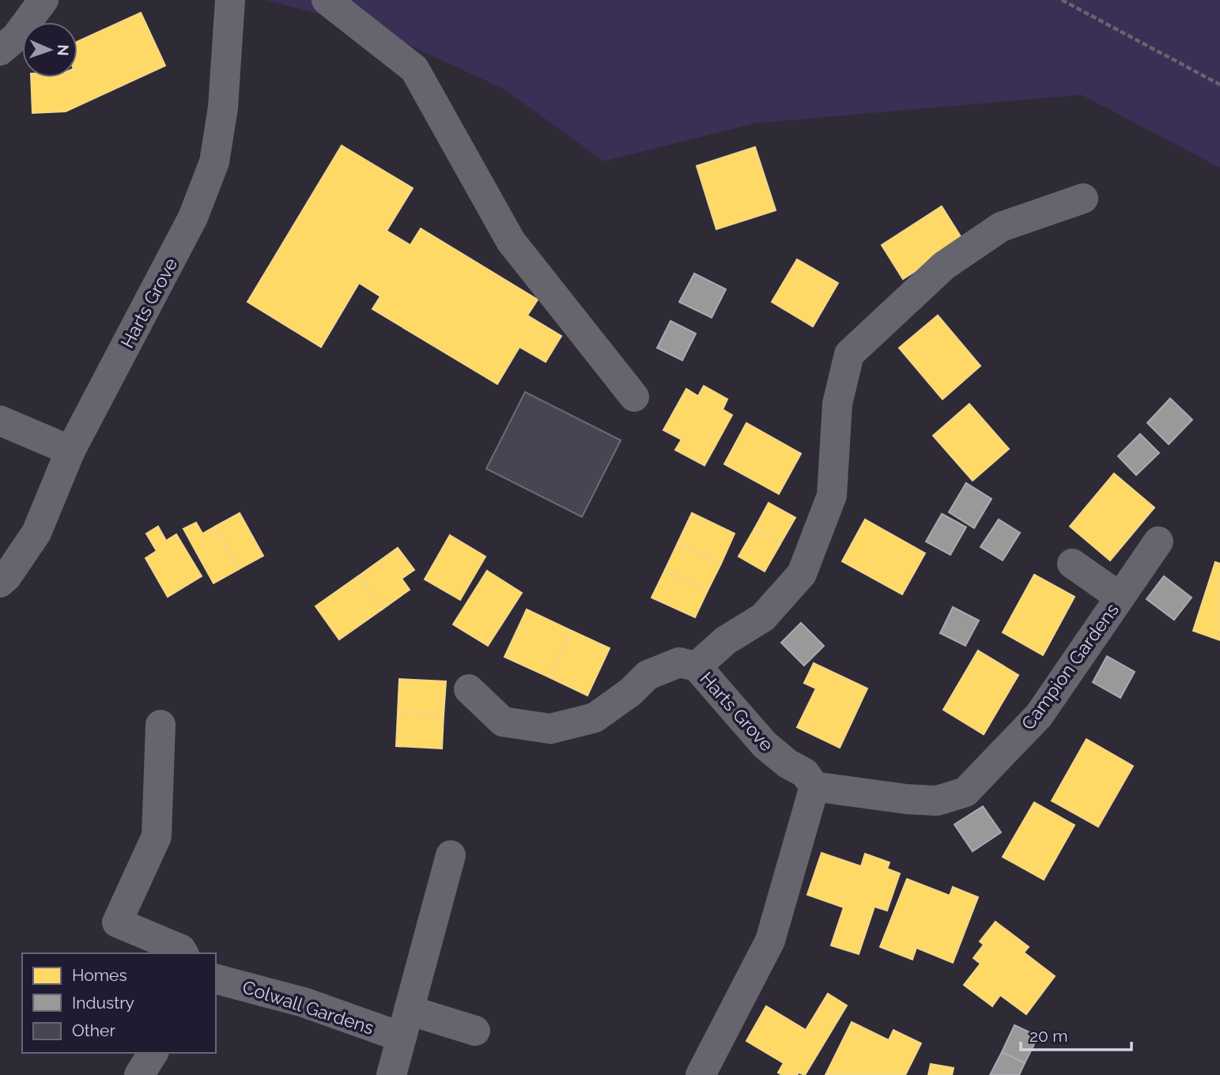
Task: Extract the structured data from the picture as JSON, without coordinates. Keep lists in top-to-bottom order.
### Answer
{
  "streets": {
    "street": ["Harts Grove", "Campion Gardens", "Colwall Gardens"]
  },
  "crossings": [
    ["Harts Grove", "Campion Gardens"]
  ],
  "legend": ["Homes", "Industry", "Other"],
  "scale_bar": "20 m",
  "north": "right"
}
